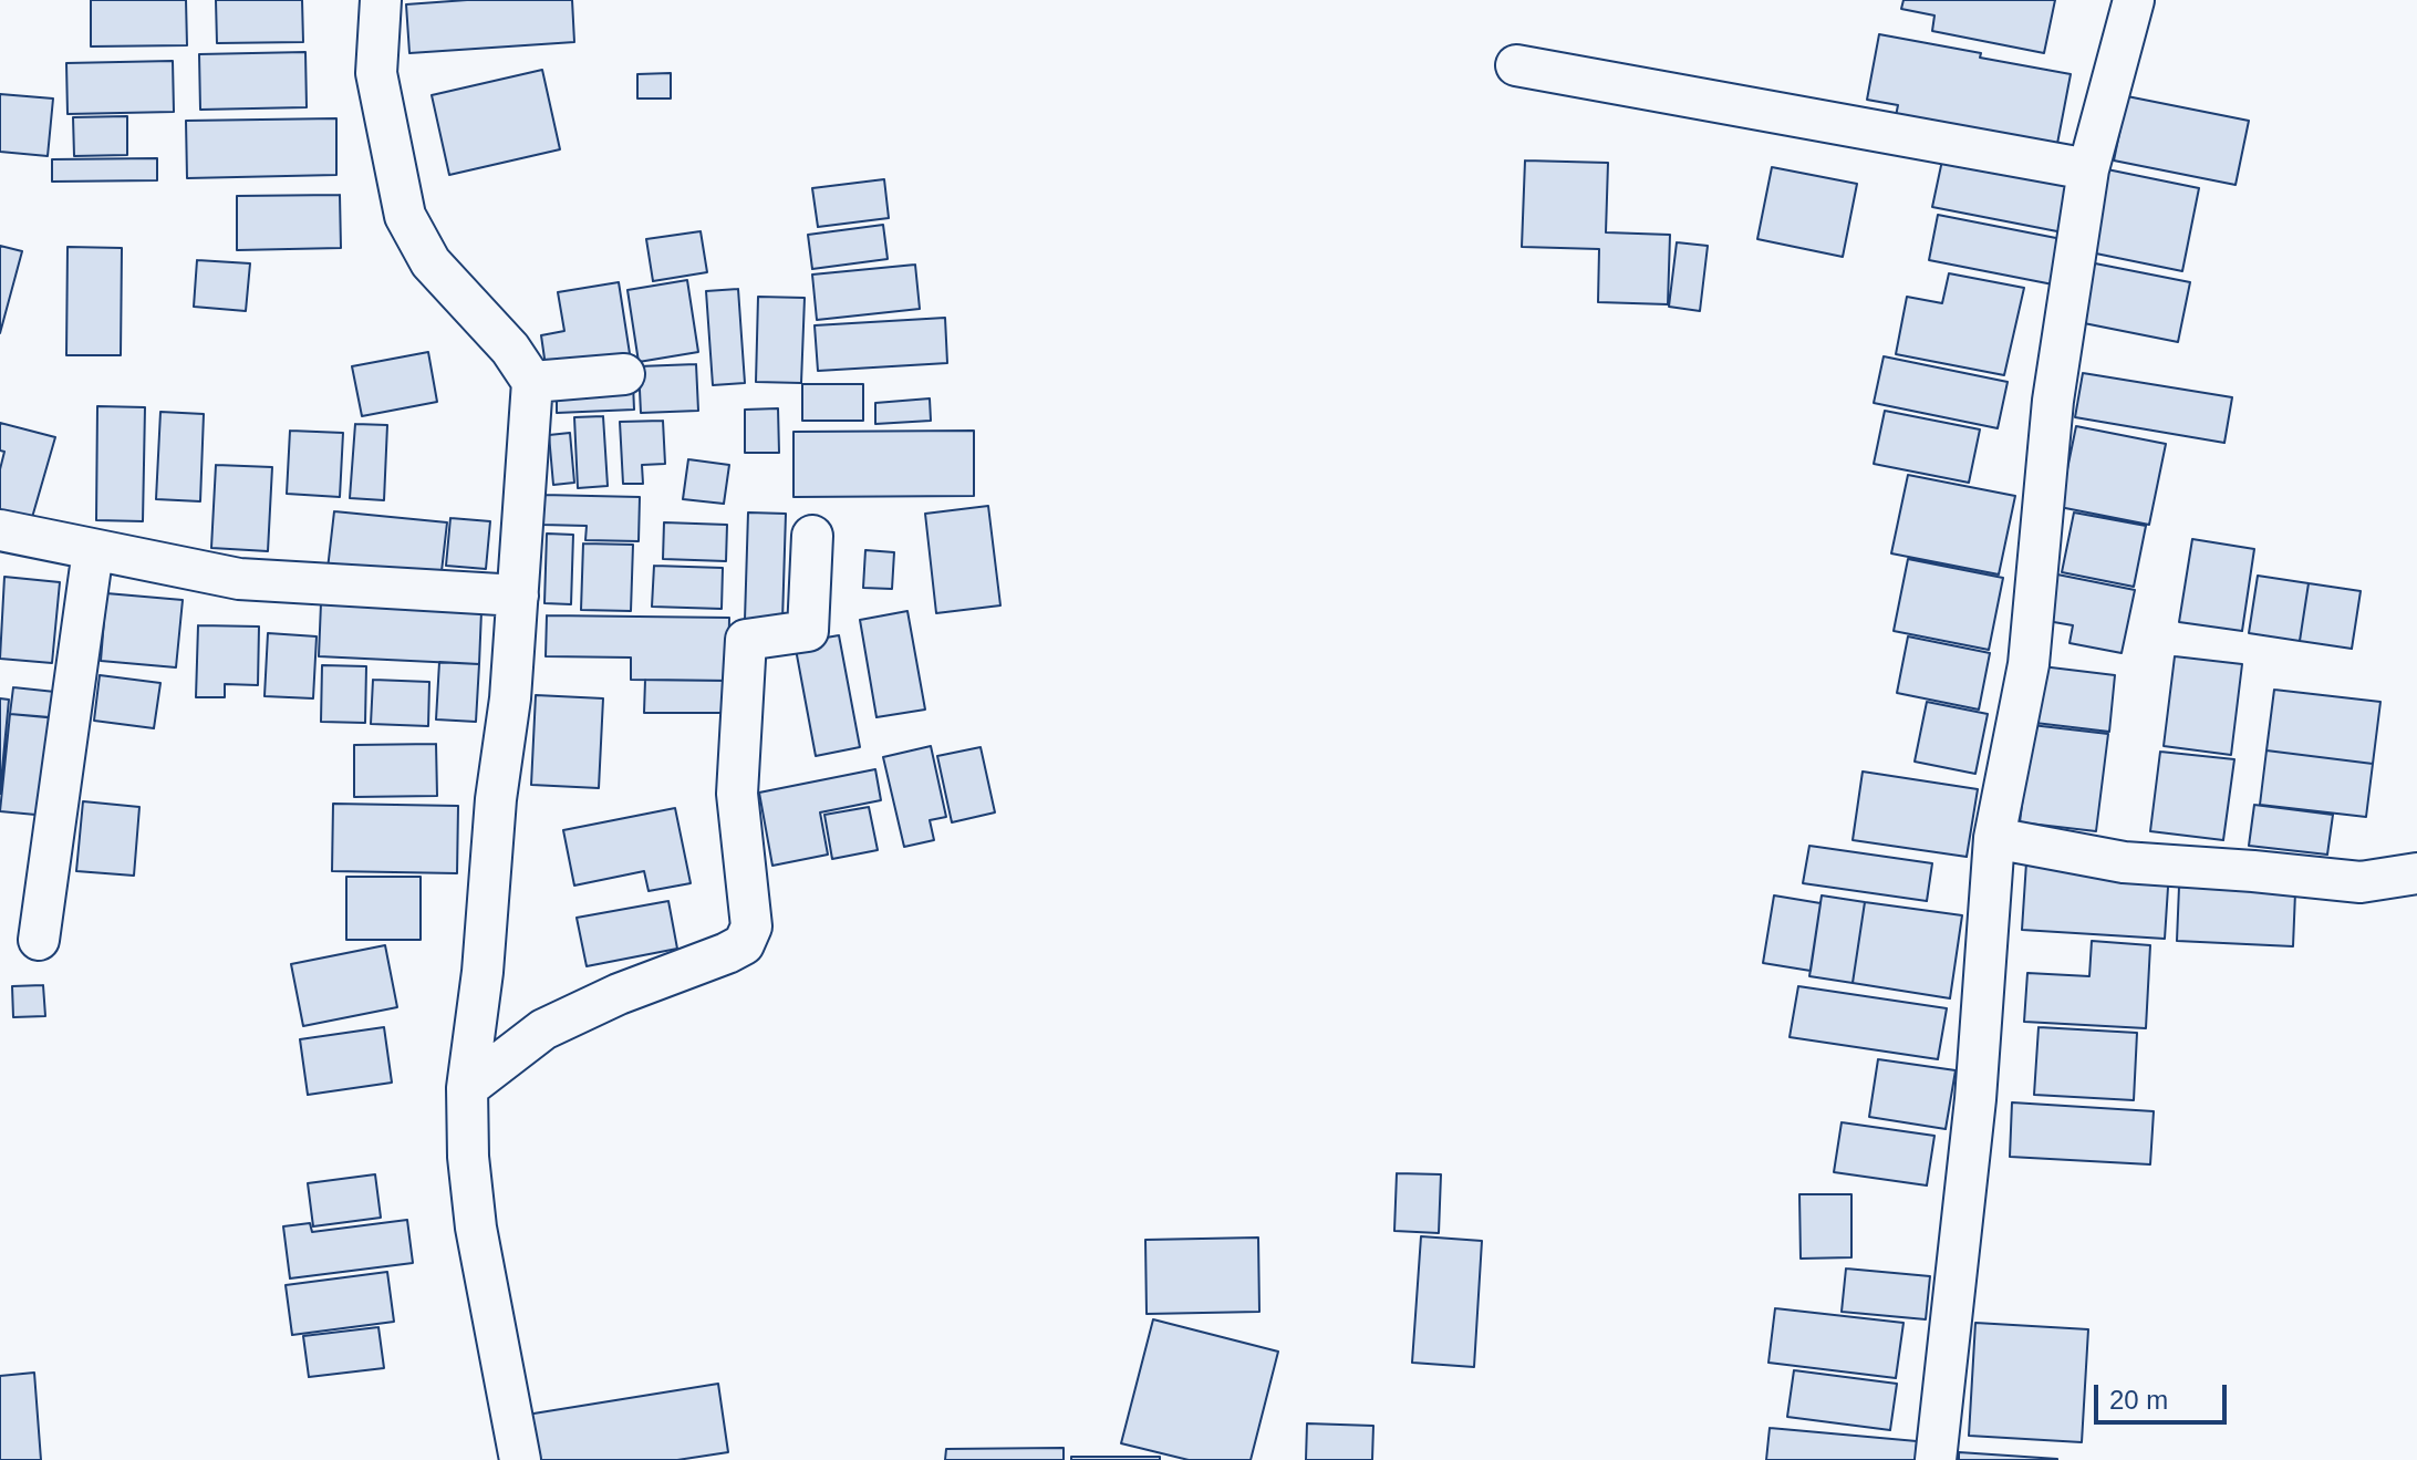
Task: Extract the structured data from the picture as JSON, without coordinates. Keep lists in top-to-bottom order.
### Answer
{
  "scale_bar": "20 m"
}
